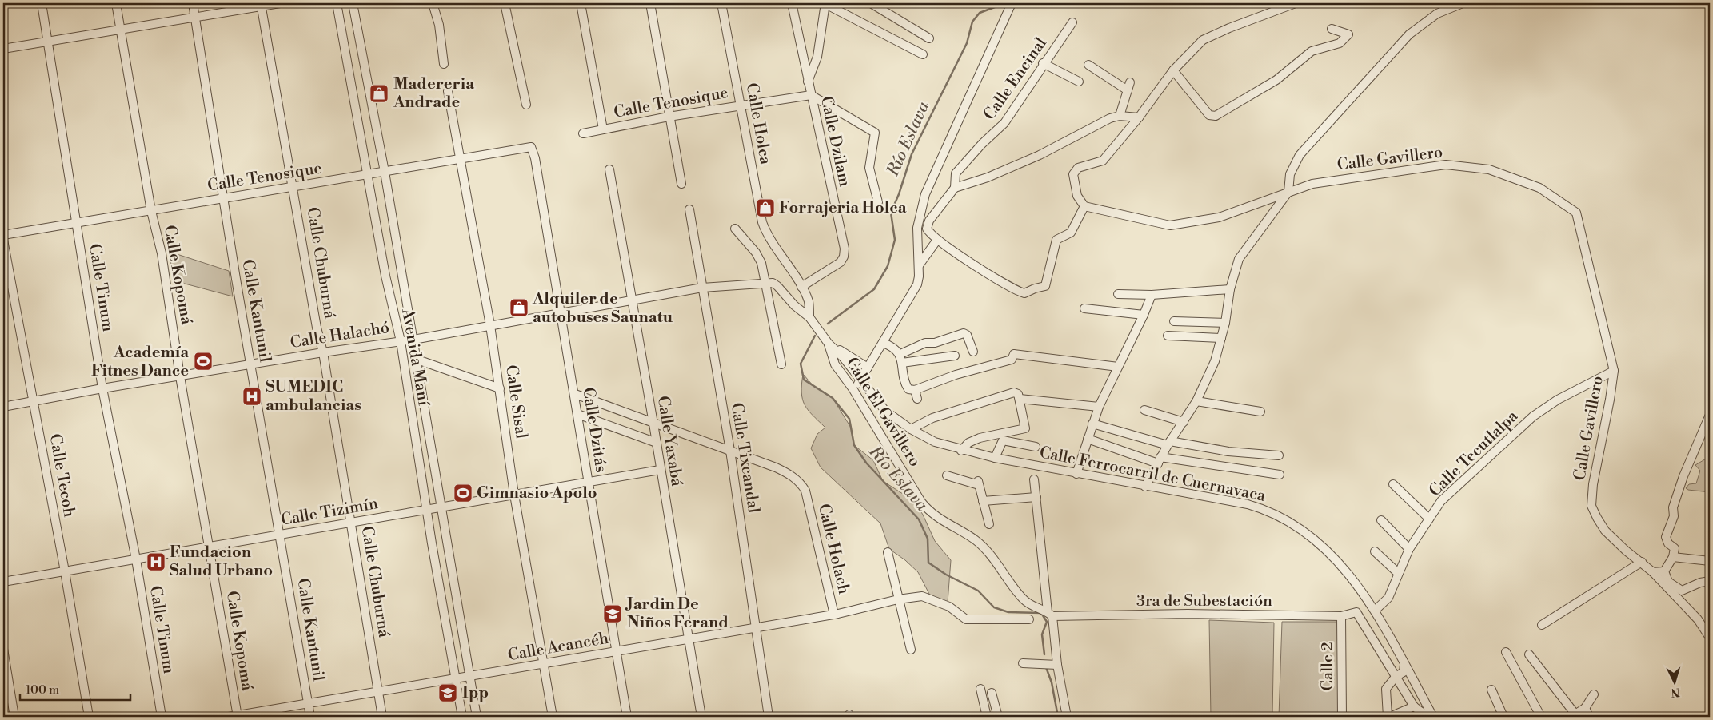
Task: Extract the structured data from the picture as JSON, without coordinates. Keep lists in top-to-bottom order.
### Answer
{
  "streets": {
    "street": [
      "Calle Encinal",
      "Calle Tenosique",
      "Calle Holca",
      "Calle Dzilam",
      "Calle Gavillero",
      "Calle Chuburná",
      "Calle Kopomá",
      "Calle Tinum",
      "Calle Kantunil",
      "Calle Halachó",
      "Avenida Maní",
      "Calle Sisal",
      "Calle El Gavillero",
      "Calle Dzitás",
      "Calle Yaxabá",
      "Calle Tecutlalpa",
      "Calle Tixcandal",
      "Calle Ferrocarril de Cuernavaca",
      "Calle Tecoh",
      "Calle Tizimín",
      "Calle Holach",
      "3ra de Subestación",
      "Calle Acancéh",
      "Calle 2"
    ]
  },
  "crossings": [
    ["Calle Tenosique", "Calle Holca"],
    ["Calle Tenosique", "Calle Dzilam"],
    ["Calle Tenosique", "Calle Chuburná"],
    ["Calle Tenosique", "Calle Kopomá"],
    ["Calle Tenosique", "Calle Tinum"],
    ["Calle Tenosique", "Calle Kantunil"],
    ["Calle Tenosique", "Avenida Maní"],
    ["Calle Tenosique", "Calle Sisal"],
    ["Calle Tenosique", "Calle Dzitás"],
    ["Calle Holca", "Calle Dzilam"],
    ["Calle Gavillero", "Calle Tecutlalpa"],
    ["Calle Chuburná", "Calle Halachó"],
    ["Calle Chuburná", "Calle Tizimín"],
    ["Calle Chuburná", "Calle Acancéh"],
    ["Calle Kopomá", "Calle Halachó"],
    ["Calle Kopomá", "Calle Tizimín"],
    ["Calle Kopomá", "Calle Acancéh"],
    ["Calle Tinum", "Calle Halachó"],
    ["Calle Tinum", "Calle Tizimín"],
    ["Calle Kantunil", "Calle Halachó"],
    ["Calle Kantunil", "Calle Tizimín"],
    ["Calle Kantunil", "Calle Acancéh"],
    ["Calle Halachó", "Avenida Maní"],
    ["Calle Halachó", "Calle Sisal"],
    ["Calle Halachó", "Calle Dzitás"],
    ["Calle Halachó", "Calle Yaxabá"],
    ["Calle Halachó", "Calle Tixcandal"],
    ["Calle Halachó", "Calle Tecoh"],
    ["Avenida Maní", "Calle Tizimín"],
    ["Avenida Maní", "Calle Acancéh"],
    ["Calle Sisal", "Calle Tizimín"],
    ["Calle Sisal", "Calle Acancéh"],
    ["Calle El Gavillero", "Calle Ferrocarril de Cuernavaca"],
    ["Calle El Gavillero", "3ra de Subestación"],
    ["Calle Dzitás", "Calle Tizimín"],
    ["Calle Dzitás", "Calle Acancéh"],
    ["Calle Yaxabá", "Calle Tizimín"],
    ["Calle Yaxabá", "Calle Acancéh"],
    ["Calle Tecutlalpa", "Calle Ferrocarril de Cuernavaca"],
    ["Calle Tixcandal", "Calle Holach"],
    ["Calle Tixcandal", "Calle Acancéh"],
    ["Calle Tecoh", "Calle Tizimín"],
    ["Calle Holach", "Calle Acancéh"],
    ["3ra de Subestación", "Calle 2"]
  ],
  "water": ["Río Eslava"],
  "places": {
    "shop": ["Madereria Andrade", "Forrajeria Holca", "Alquiler de autobuses Saunatu"],
    "sports": ["Academía Fitnes Dance", "Gimnasio Apolo"],
    "hospital": ["SUMEDIC ambulancias", "Fundacion Salud Urbano"],
    "school or university": ["Jardin De Niños Ferand", "Ipp"]
  },
  "scale_bar": "100 m",
  "north": "bottom"
}
